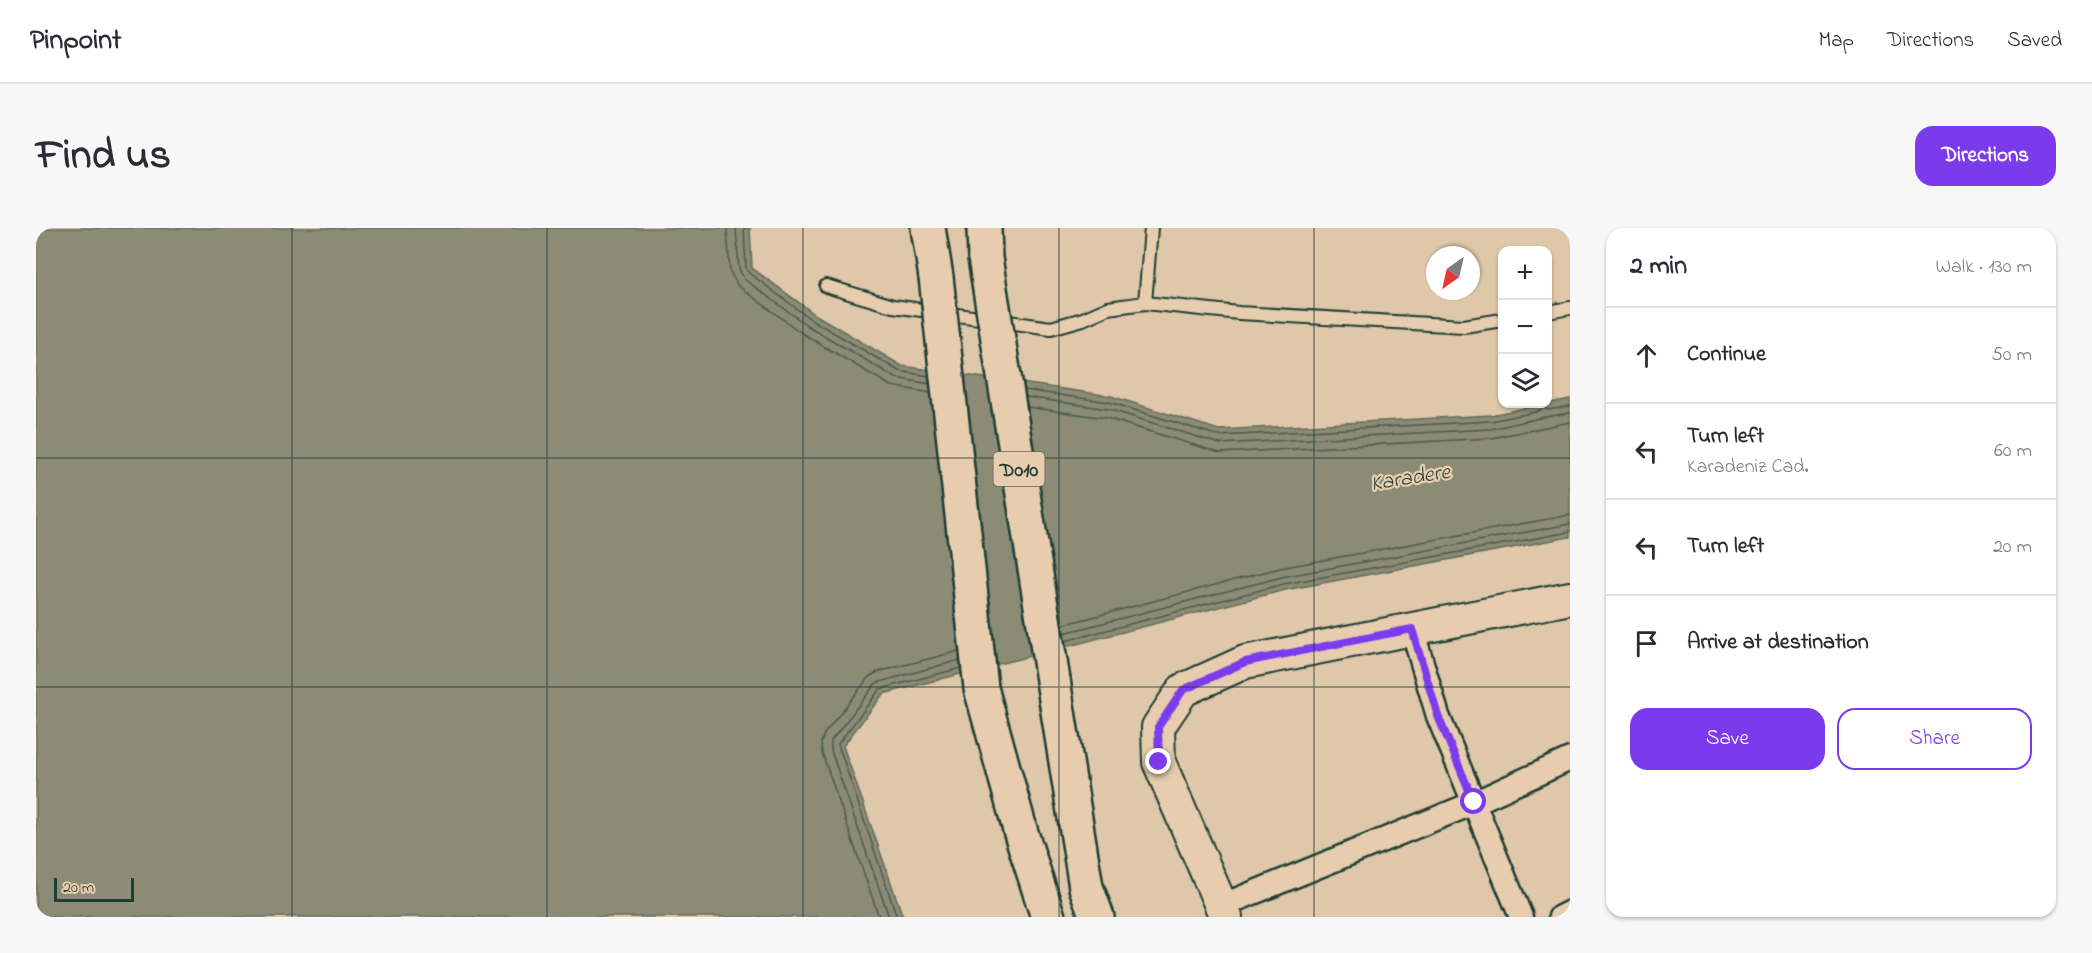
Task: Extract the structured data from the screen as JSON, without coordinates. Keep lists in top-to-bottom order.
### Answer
{
  "streets": {
    "highway": ["D010"]
  },
  "water": ["Karadere"],
  "scale_bar": "20 m",
  "north": "bottom left",
  "page": {
    "header": "Pinpoint",
    "nav": ["Map", "Directions", "Saved"],
    "title": "Find us",
    "buttons": [
      "Directions",
      ["Save", "Share"]
    ],
    "heading": ["2 min", "Walk · 130 m"],
    "map_buttons": ["+", "−"],
    "list": [
      ["Continue", "50 m"],
      ["Turn left", "Karadeniz Cad.", "60 m"],
      ["Turn left", "20 m"],
      "Arrive at destination"
    ],
    "scale": "20 m"
  }
}
